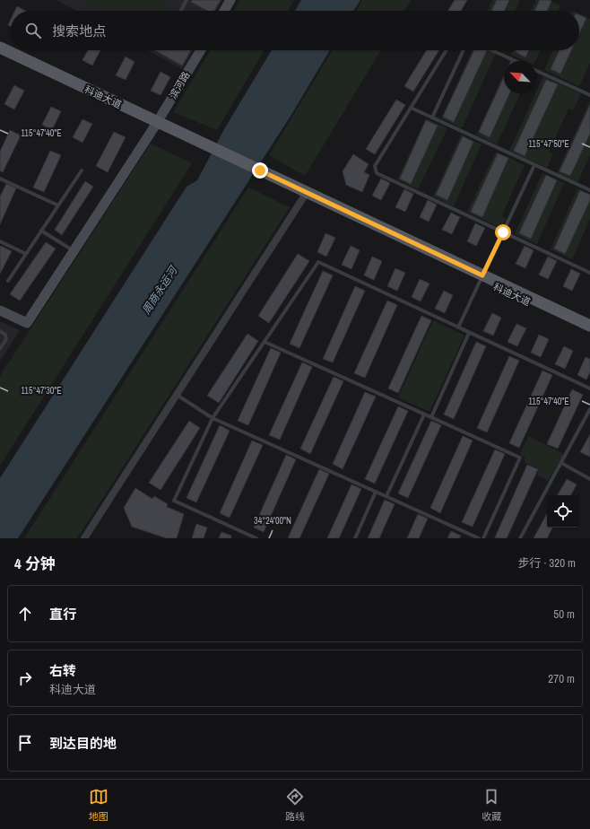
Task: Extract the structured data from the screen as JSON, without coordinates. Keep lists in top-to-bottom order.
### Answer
{
  "streets": {
    "main road": ["科迪大道"],
    "street": ["滨河路"]
  },
  "crossings": [
    ["滨河路", "科迪大道"]
  ],
  "water": ["周商永运河"],
  "north": "top left",
  "page": {
    "search": "搜索地点",
    "heading": ["4 分钟", "步行 · 320 m"],
    "list": [
      ["直行", "50 m"],
      ["右转", "科迪大道", "270 m"],
      "到达目的地"
    ],
    "nav": ["地图", "路线", "收藏"]
  },
  "coordinates": [
    "115°47'40\"E",
    "115°47'50\"E",
    "115°47'30\"E",
    "34°24'00\"N"
  ]
}
